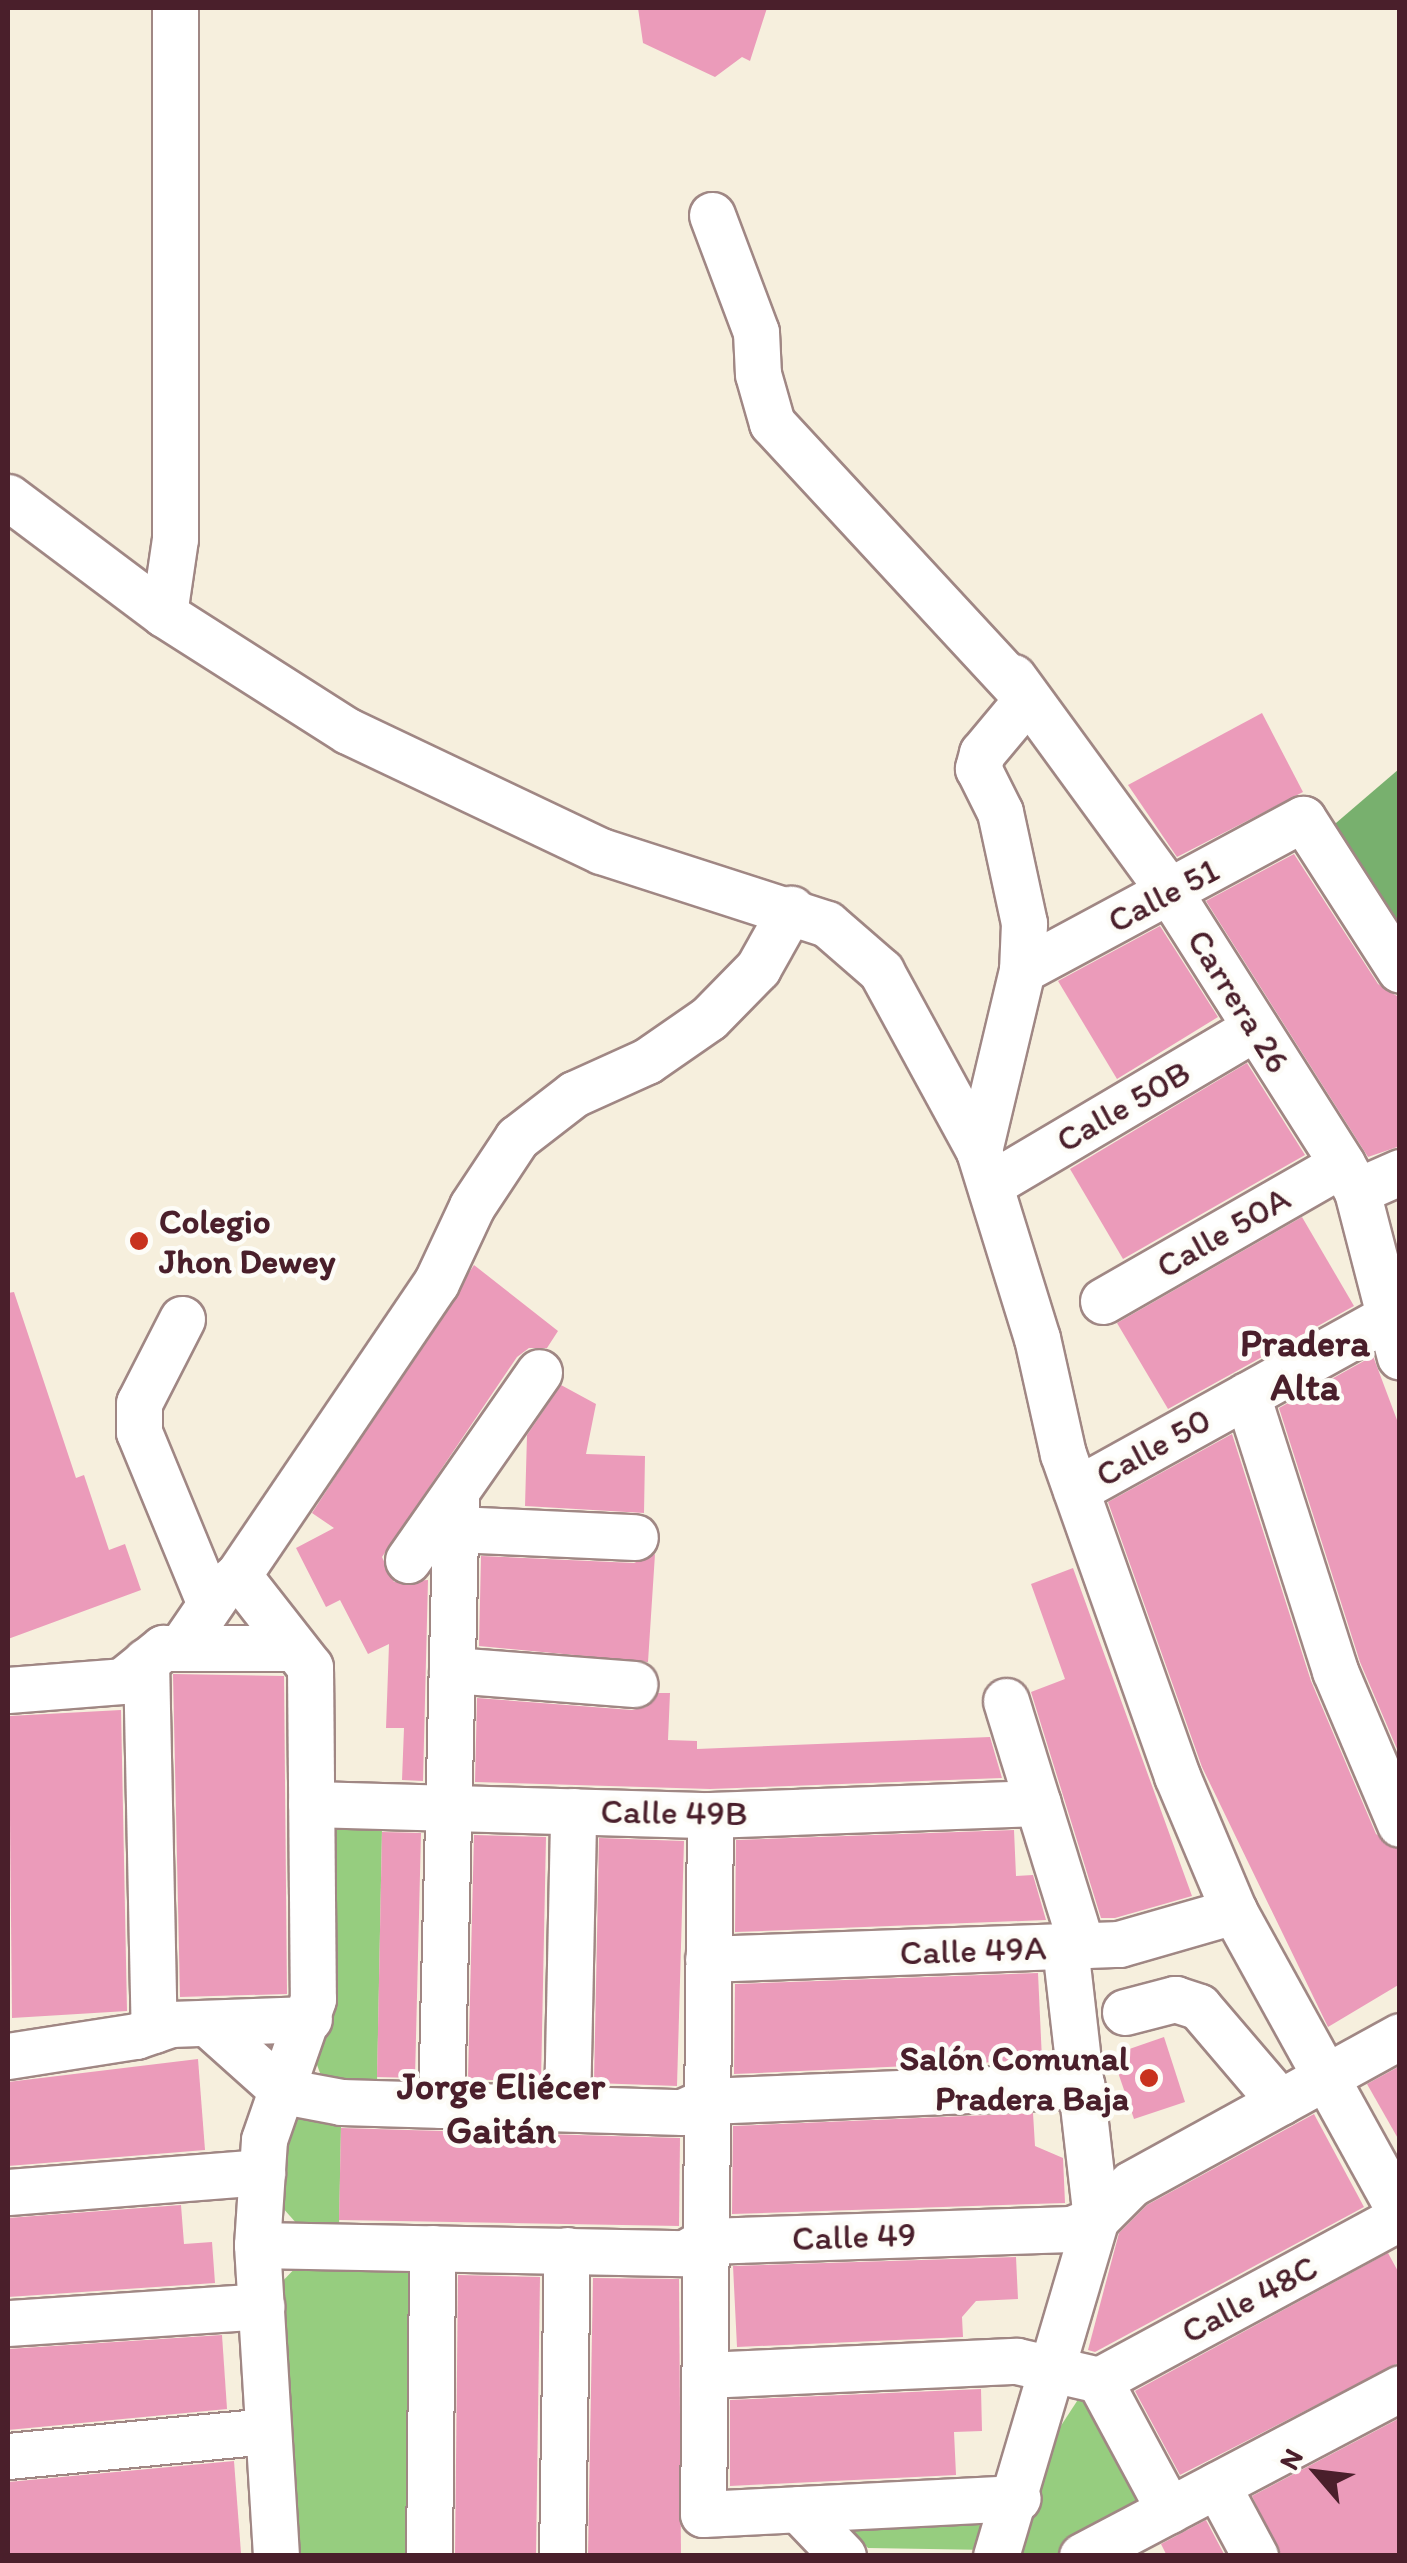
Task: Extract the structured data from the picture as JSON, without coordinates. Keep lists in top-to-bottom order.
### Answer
{
  "streets": {
    "street": [
      "Calle 51",
      "Carrera 26",
      "Calle 50B",
      "Calle 50A",
      "Calle 50",
      "Calle 49B",
      "Calle 49A",
      "Calle 49",
      "Calle 48C"
    ]
  },
  "crossings": [
    ["Calle 51", "Carrera 26"],
    ["Carrera 26", "Calle 50B"],
    ["Carrera 26", "Calle 50A"],
    ["Carrera 26", "Calle 50"]
  ],
  "districts": ["Pradera Alta", "Jorge Eliécer Gaitán"],
  "places": ["Colegio Jhon Dewey", "Salón Comunal Pradera Baja"],
  "north": "top left"
}
